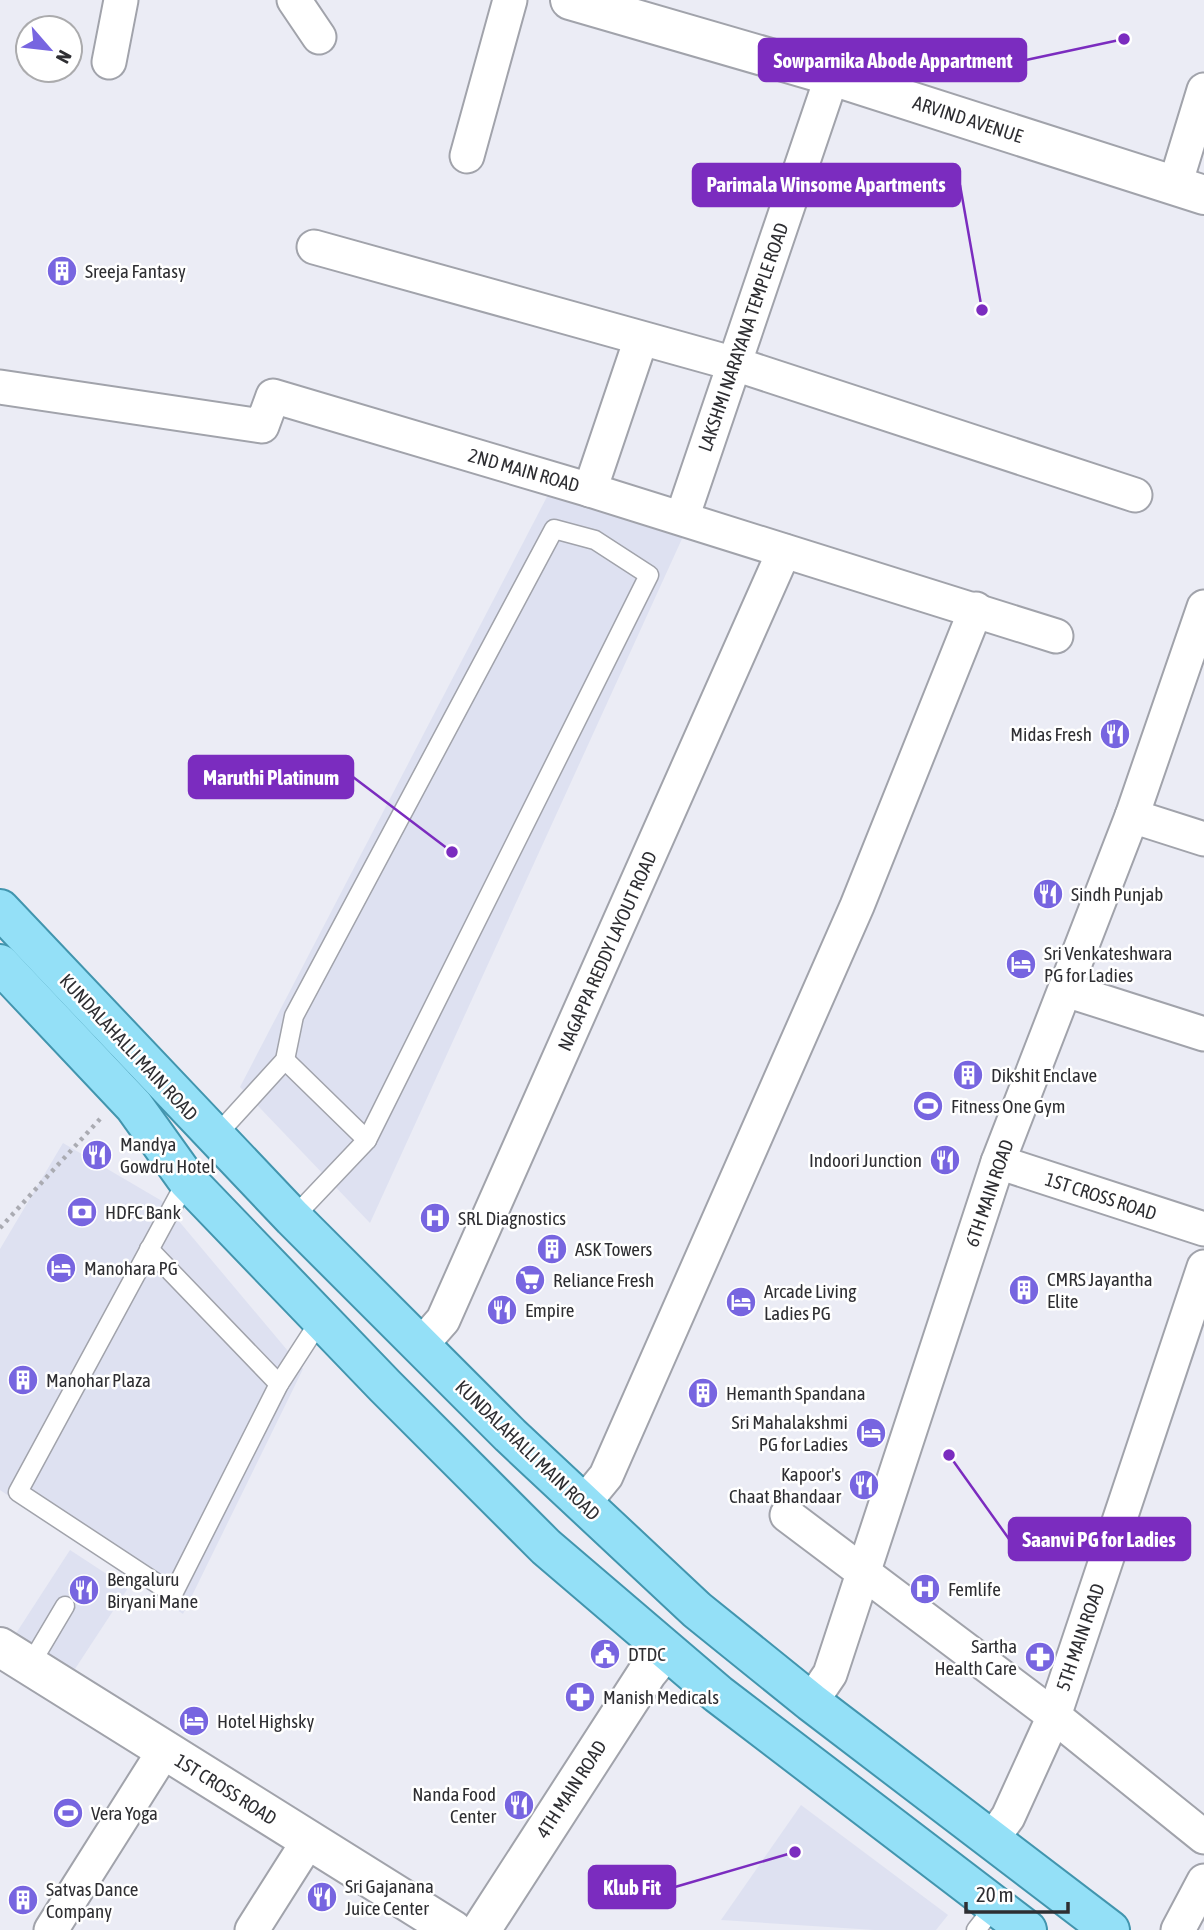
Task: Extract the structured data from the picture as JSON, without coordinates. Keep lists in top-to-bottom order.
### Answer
{
  "streets": {
    "main road": ["KUNDALAHALLI MAIN ROAD"],
    "street": [
      "ARVIND AVENUE",
      "LAKSHMI NARAYANA TEMPLE ROAD",
      "2ND MAIN ROAD",
      "NAGAPPA REDDY LAYOUT ROAD",
      "6TH MAIN ROAD",
      "1ST CROSS ROAD",
      "5TH MAIN ROAD",
      "4TH MAIN ROAD"
    ]
  },
  "crossings": [
    ["ARVIND AVENUE", "LAKSHMI NARAYANA TEMPLE ROAD"],
    ["LAKSHMI NARAYANA TEMPLE ROAD", "2ND MAIN ROAD"],
    ["2ND MAIN ROAD", "NAGAPPA REDDY LAYOUT ROAD"],
    ["NAGAPPA REDDY LAYOUT ROAD", "KUNDALAHALLI MAIN ROAD"],
    ["KUNDALAHALLI MAIN ROAD", "6TH MAIN ROAD"],
    ["KUNDALAHALLI MAIN ROAD", "5TH MAIN ROAD"],
    ["KUNDALAHALLI MAIN ROAD", "4TH MAIN ROAD"],
    ["6TH MAIN ROAD", "1ST CROSS ROAD"]
  ],
  "places": {
    "other": [
      "Sowparnika Abode Appartment",
      "Parimala Winsome Apartments",
      "Maruthi Platinum",
      "Saanvi PG for Ladies",
      "Klub Fit"
    ],
    "building": [
      "Sreeja Fantasy",
      "Dikshit Enclave",
      "ASK Towers",
      "CMRS Jayantha Elite",
      "Manohar Plaza",
      "Hemanth Spandana",
      "Satvas Dance Company"
    ],
    "restaurant": [
      "Midas Fresh",
      "Sindh Punjab",
      "Mandya Gowdru Hotel",
      "Indoori Junction",
      "Empire",
      "Kapoor's Chaat Bhandaar",
      "Bengaluru Biryani Mane",
      "Nanda Food Center",
      "Sri Gajanana Juice Center"
    ],
    "hotel": [
      "Sri Venkateshwara PG for Ladies",
      "Manohara PG",
      "Arcade Living Ladies PG",
      "Sri Mahalakshmi PG for Ladies",
      "Hotel Highsky"
    ],
    "sports": ["Fitness One Gym", "Vera Yoga"],
    "bank": ["HDFC Bank"],
    "hospital": ["SRL Diagnostics", "Femlife"],
    "supermarket": ["Reliance Fresh"],
    "public building": ["DTDC"],
    "pharmacy": ["Sartha Health Care", "Manish Medicals"]
  },
  "scale_bar": "20 m",
  "north": "bottom right"
}
